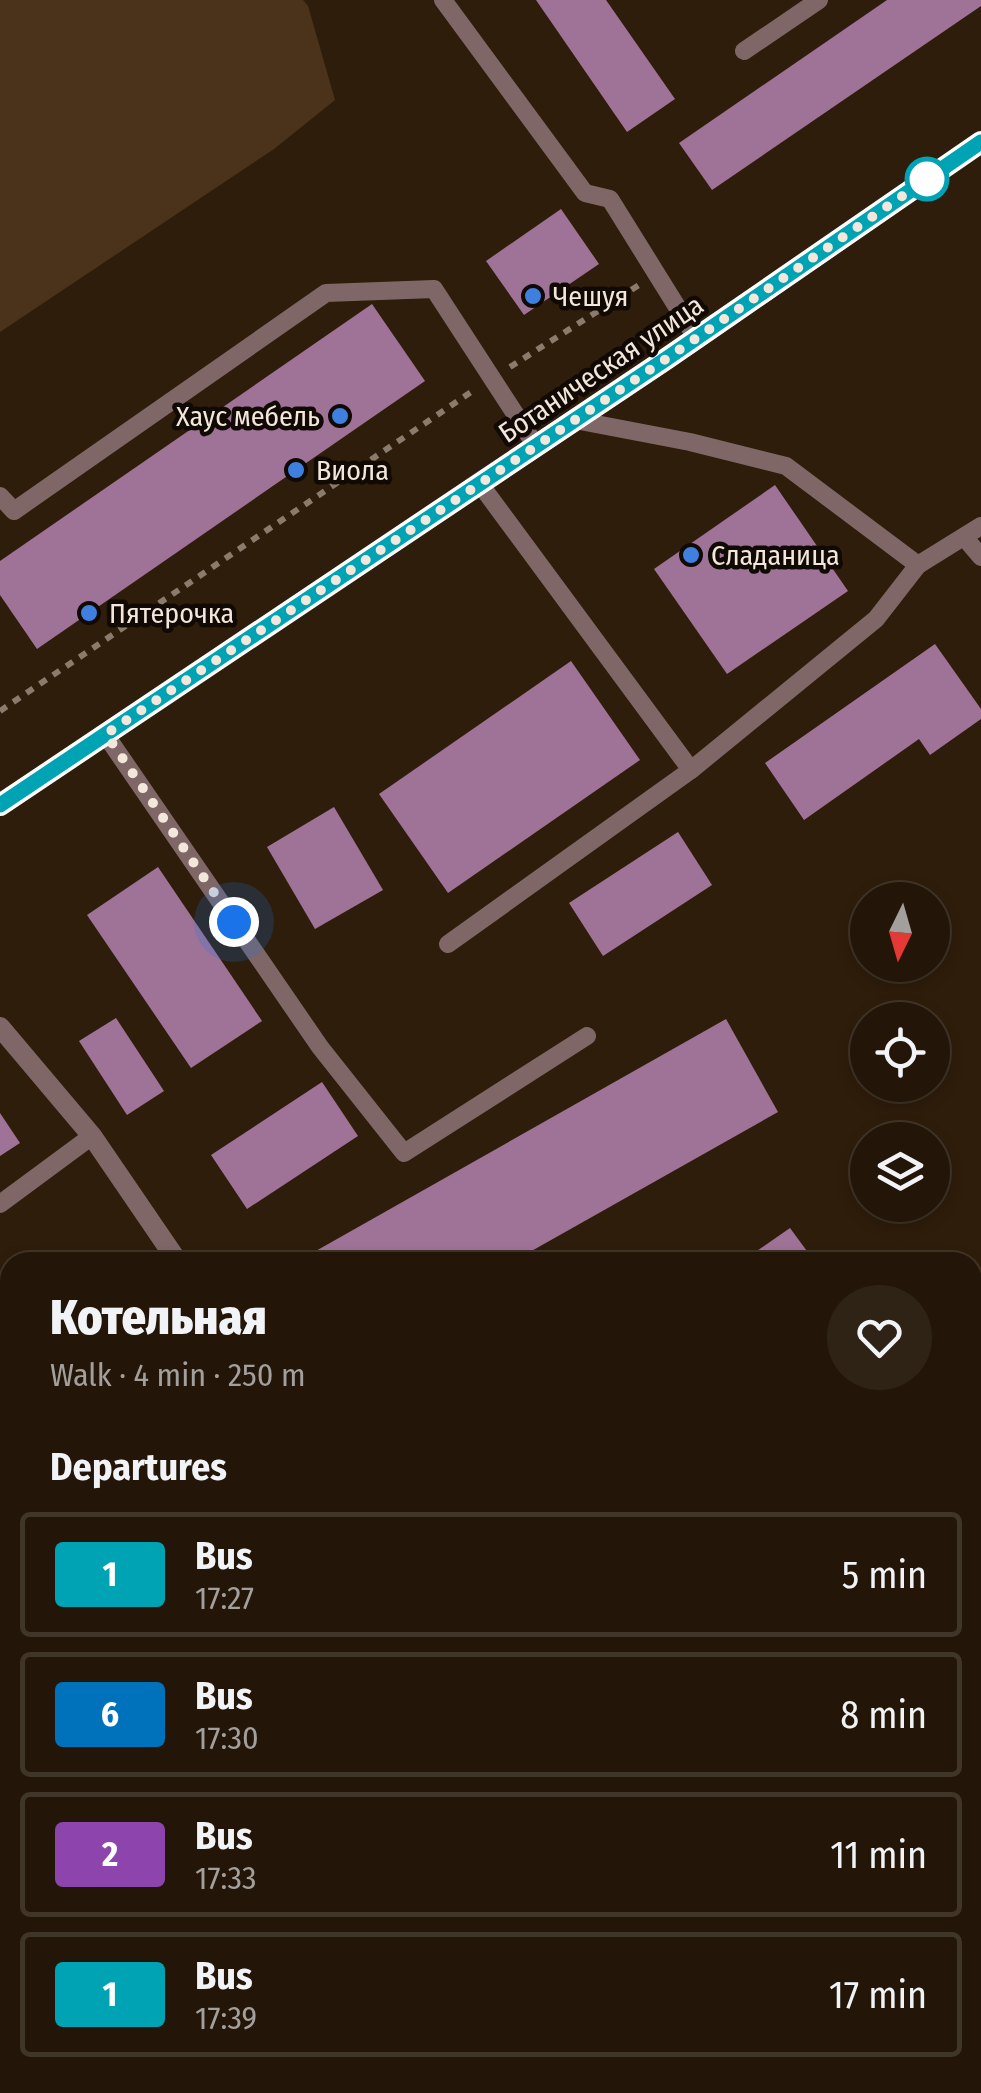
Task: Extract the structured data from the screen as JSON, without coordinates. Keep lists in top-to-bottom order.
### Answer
{
  "streets": {
    "street": ["Ботаническая улица"]
  },
  "places": [
    "Чешуя",
    "Хаус мебель",
    "Виола",
    "Сладаница",
    "Пятерочка"
  ],
  "lines": ["bus line 1"],
  "north": "bottom",
  "page": {
    "heading": [
      ["Котельная", "Walk · 4 min · 250 m"],
      "Departures"
    ],
    "list": [
      {
        "mark": "1",
        "name": "Bus",
        "note": "17:27",
        "value": "5 min"
      },
      {
        "mark": "6",
        "name": "Bus",
        "note": "17:30",
        "value": "8 min"
      },
      {
        "mark": "2",
        "name": "Bus",
        "note": "17:33",
        "value": "11 min"
      },
      {
        "mark": "1",
        "name": "Bus",
        "note": "17:39",
        "value": "17 min"
      }
    ]
  }
}
